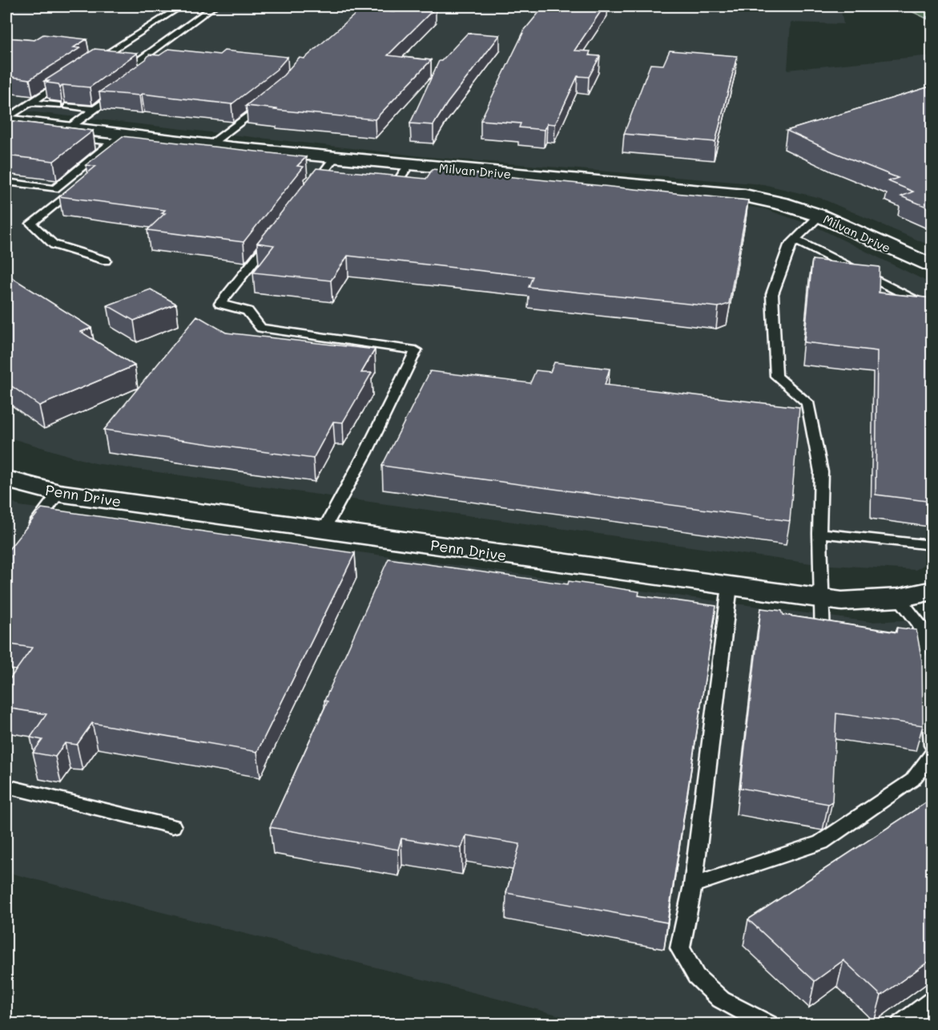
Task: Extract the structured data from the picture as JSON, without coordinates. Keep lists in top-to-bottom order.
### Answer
{
  "streets": {
    "street": ["Milvan Drive", "Penn Drive"]
  }
}
